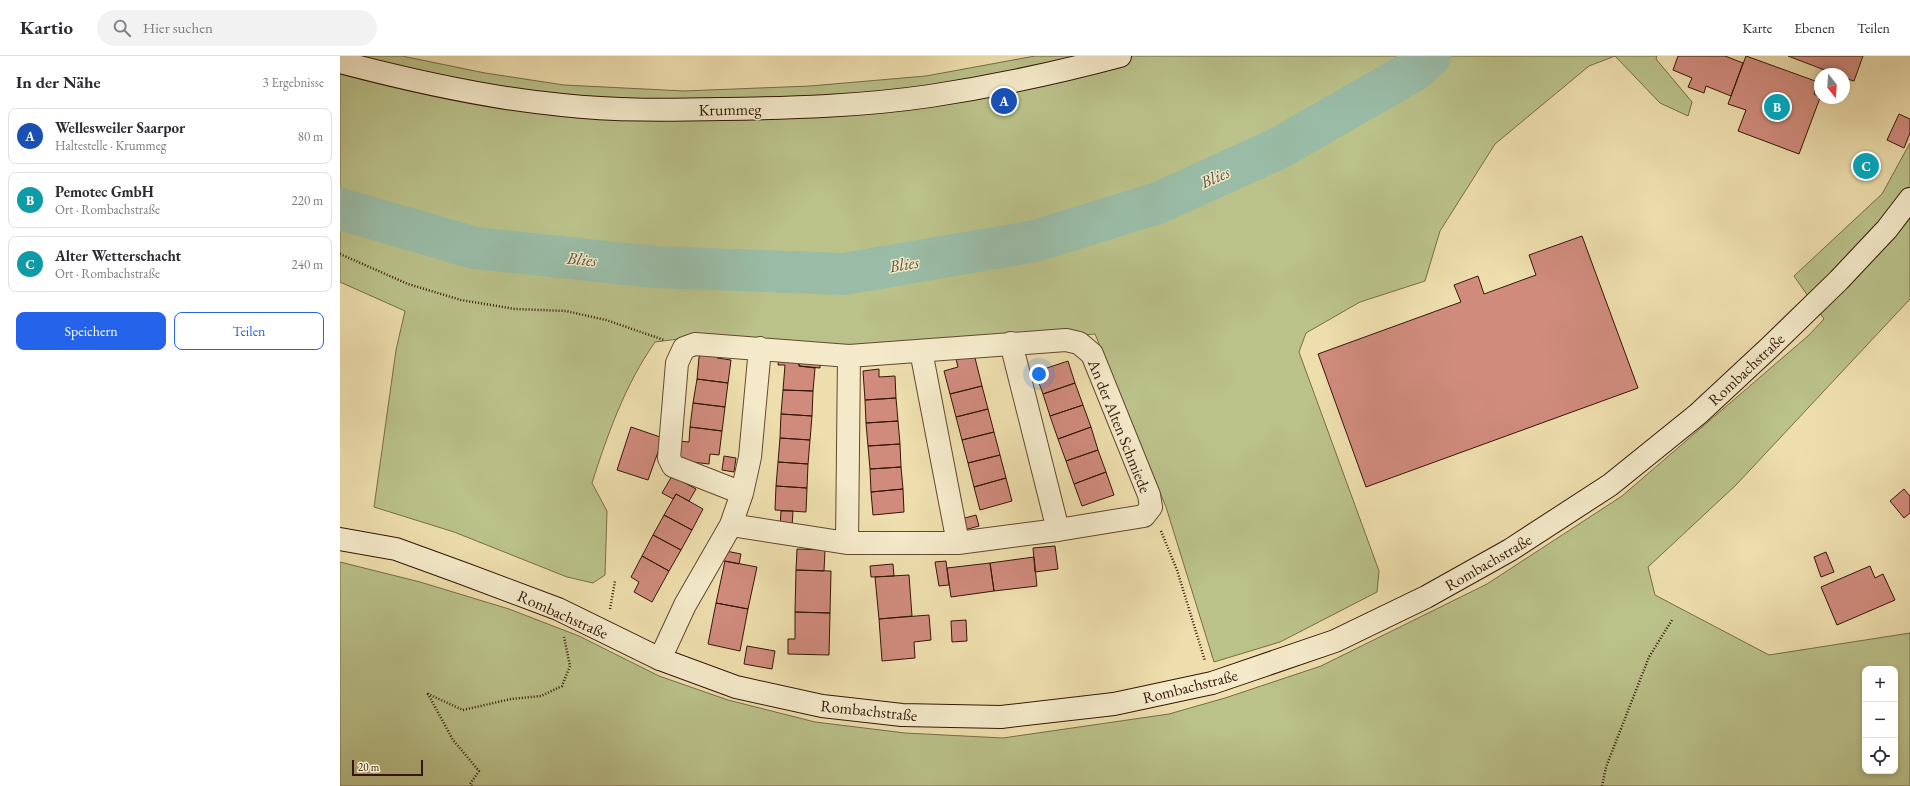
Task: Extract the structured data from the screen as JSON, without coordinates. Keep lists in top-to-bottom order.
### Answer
{
  "streets": {
    "street": ["Krummeg", "Rombachstraße", "An der Alten Schmiede"]
  },
  "water": ["Blies"],
  "scale_bar": "20 m",
  "north": "bottom",
  "page": {
    "header": "Kartio",
    "search": "Hier suchen",
    "nav": ["Karte", "Ebenen", "Teilen"],
    "heading": ["In der Nähe", "3 Ergebnisse"],
    "pins": ["A", "B", "C"],
    "list": [
      {
        "mark": "A",
        "name": "Wellesweiler Saarpor",
        "note": "Haltestelle · Krummeg",
        "value": "80 m"
      },
      {
        "mark": "B",
        "name": "Pemotec GmbH",
        "note": "Ort · Rombachstraße",
        "value": "220 m"
      },
      {
        "mark": "C",
        "name": "Alter Wetterschacht",
        "note": "Ort · Rombachstraße",
        "value": "240 m"
      }
    ],
    "buttons": ["Speichern", "Teilen"],
    "map_buttons": ["+", "−"],
    "scale": "20 m"
  }
}
